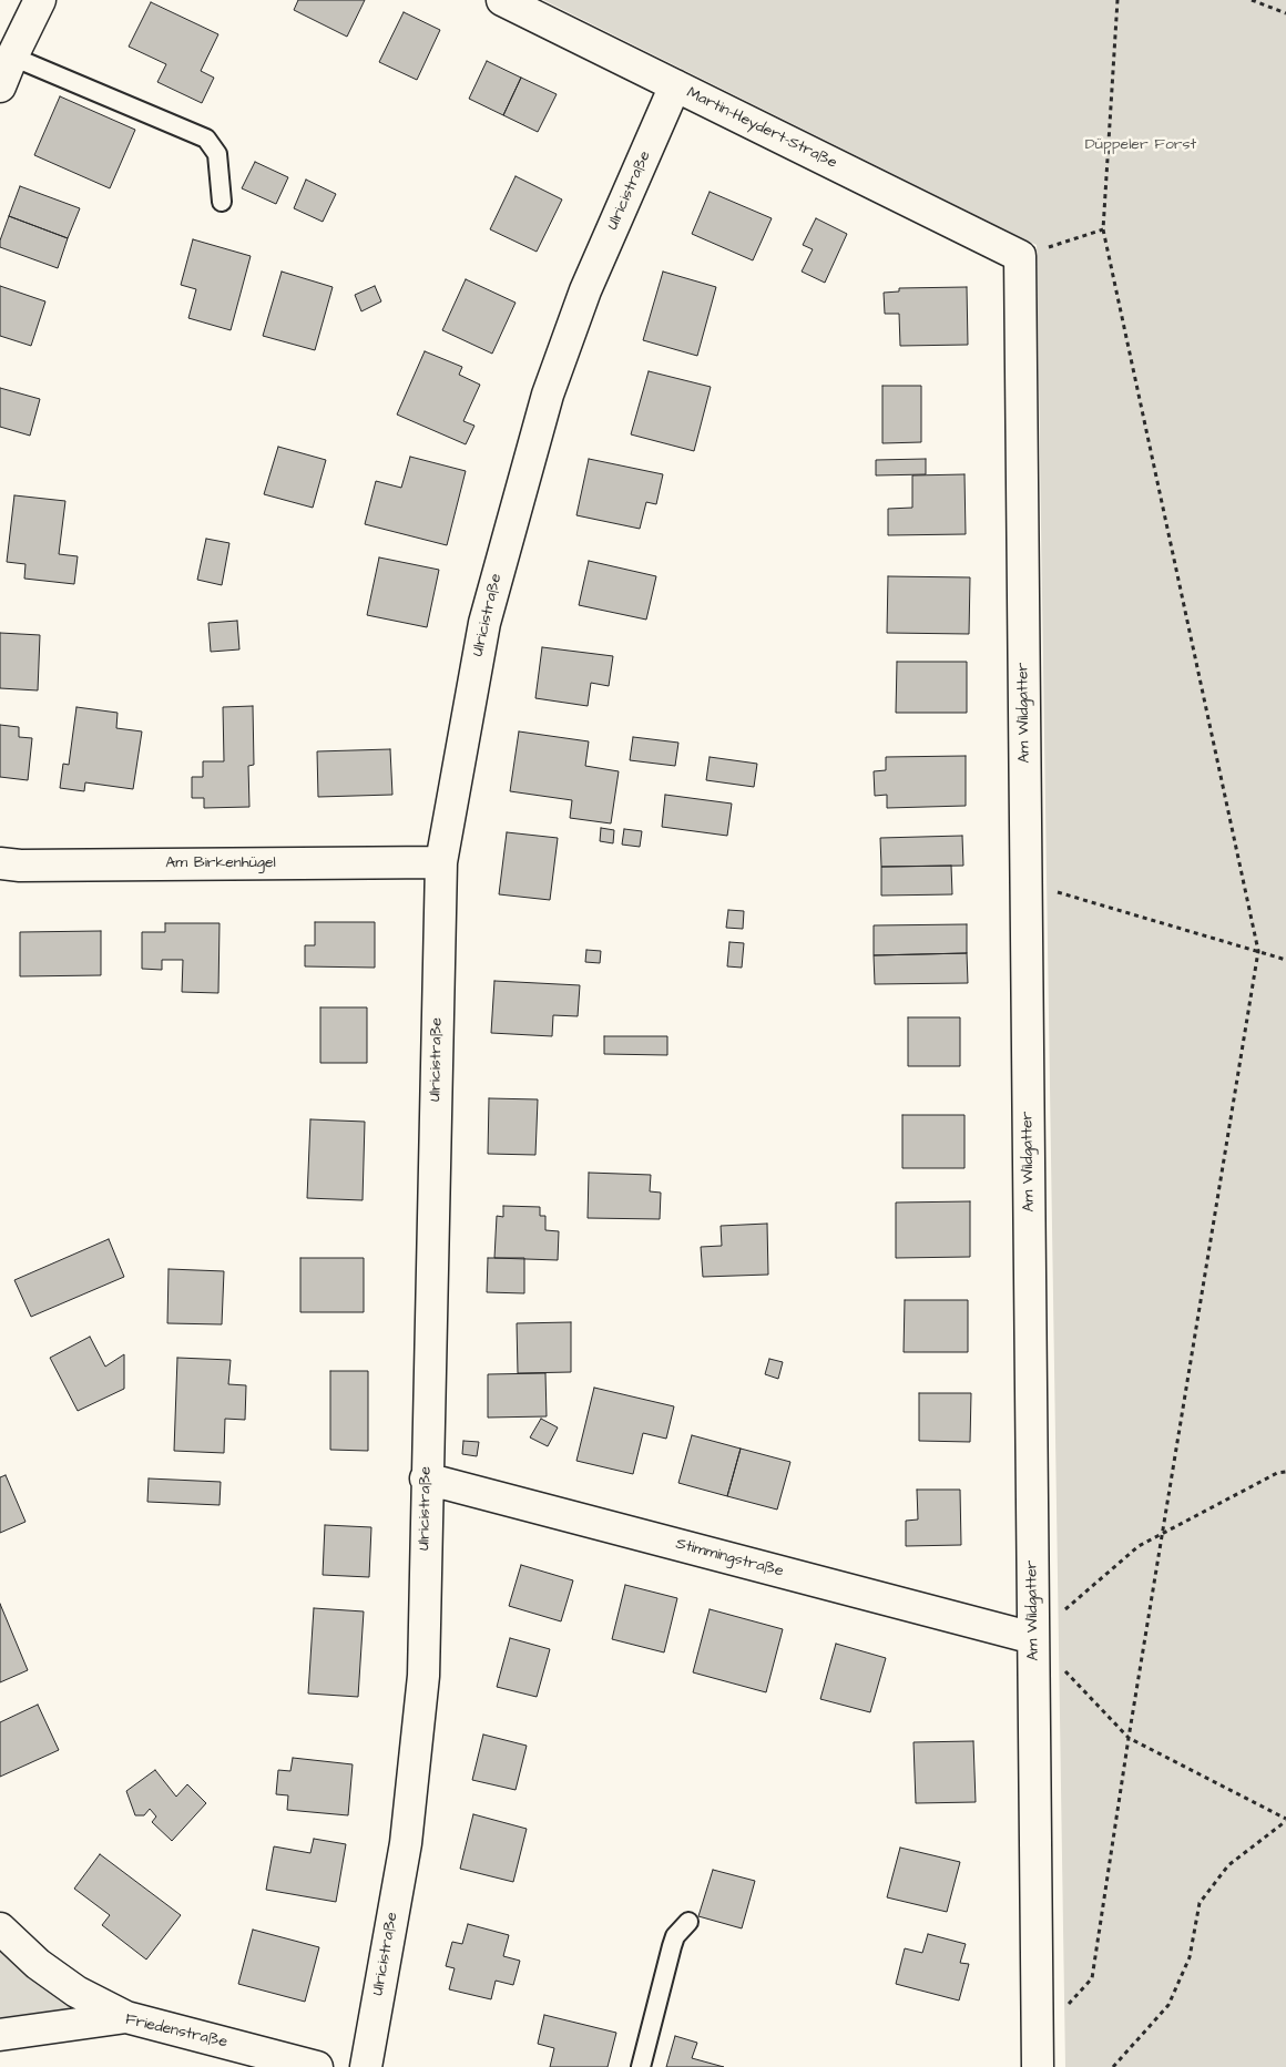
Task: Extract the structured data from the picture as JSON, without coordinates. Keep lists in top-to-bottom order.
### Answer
{
  "streets": {
    "street": [
      "Martin-Heydert-Straße",
      "Ulricistraße",
      "Am Wildgatter",
      "Am Birkenhügel",
      "Stimmingstraße",
      "Friedenstraße"
    ]
  },
  "crossings": [
    ["Martin-Heydert-Straße", "Ulricistraße"],
    ["Martin-Heydert-Straße", "Am Wildgatter"],
    ["Ulricistraße", "Am Birkenhügel"],
    ["Ulricistraße", "Stimmingstraße"],
    ["Am Wildgatter", "Stimmingstraße"]
  ],
  "parks": ["Düppeler Forst"]
}
